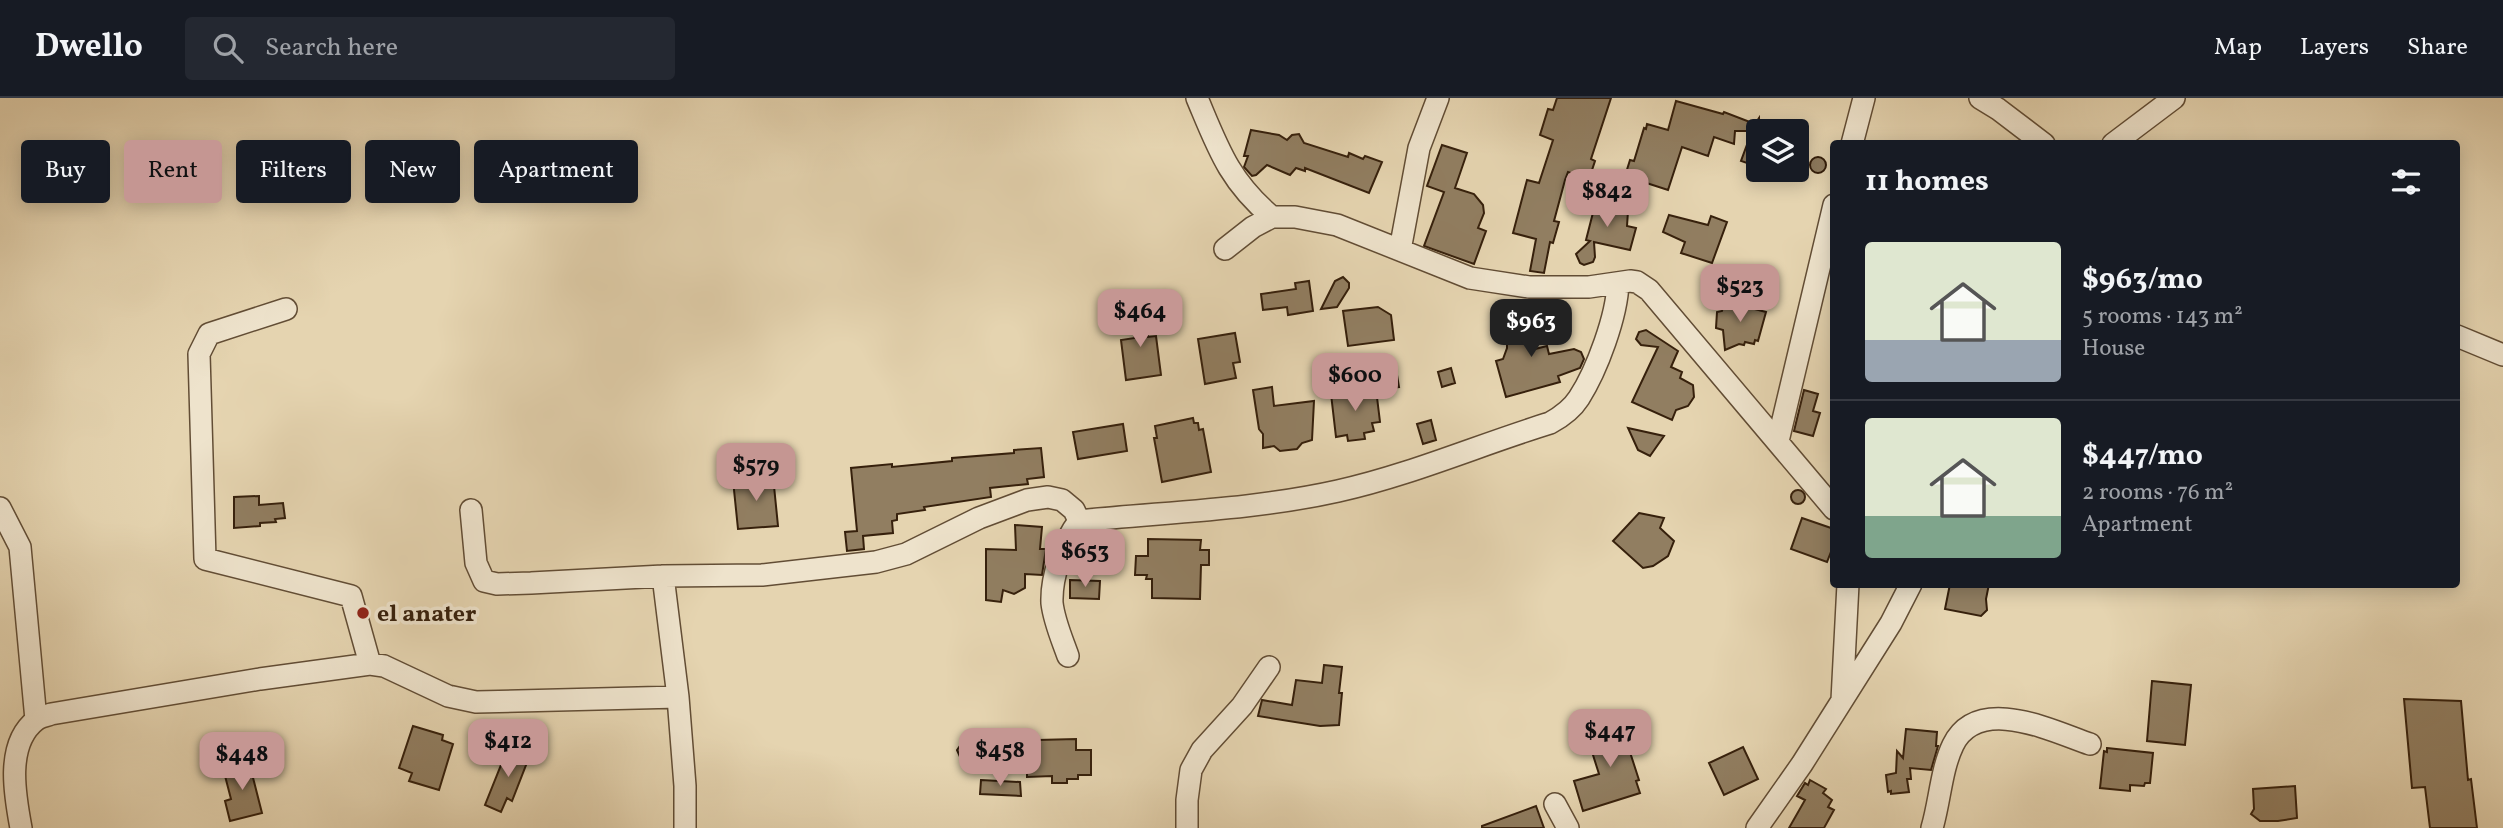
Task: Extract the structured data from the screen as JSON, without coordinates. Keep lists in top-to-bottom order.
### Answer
{
  "places": ["el anater"],
  "page": {
    "header": "Dwello",
    "search": "Search here",
    "nav": ["Map", "Layers", "Share"],
    "chip": [
      "Buy",
      "Rent",
      "Filters",
      "New",
      "Apartment"
    ],
    "heading": "11 homes",
    "price": [
      "$842",
      "$523",
      "$464",
      "$963",
      "$600",
      "$579",
      "$653",
      "$447",
      "$412",
      "$458",
      "$448"
    ],
    "list": [
      {
        "name": "$963/mo",
        "note": "5 rooms · 143 m² · House"
      },
      {
        "name": "$447/mo",
        "note": "2 rooms · 76 m² · Apartment"
      }
    ]
  }
}
